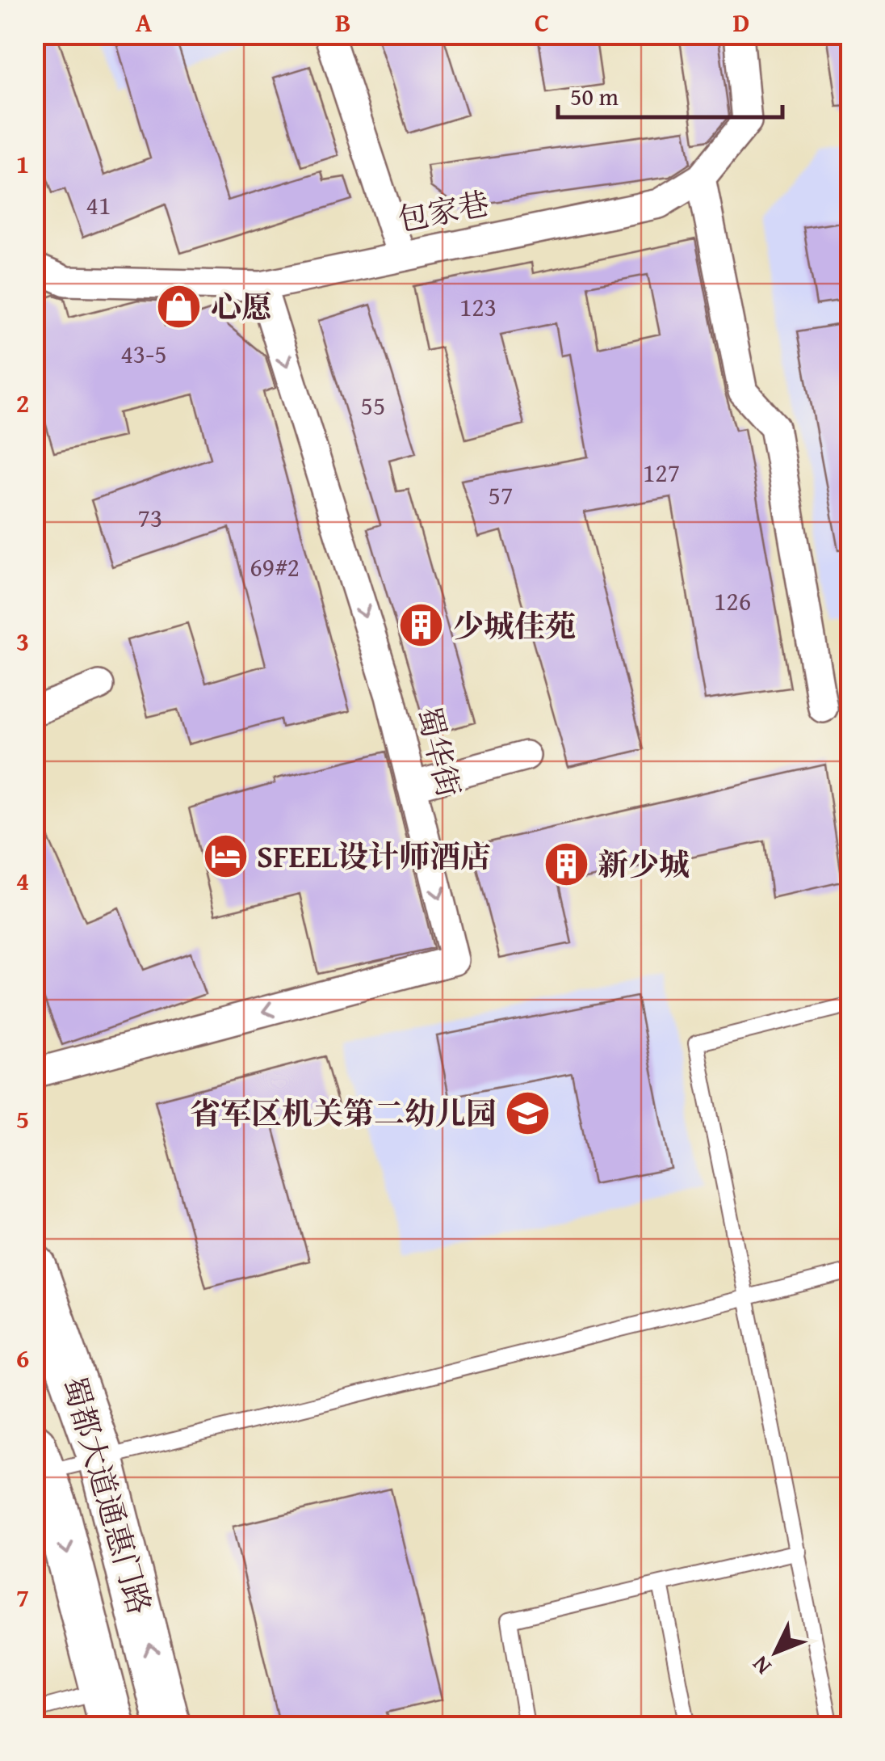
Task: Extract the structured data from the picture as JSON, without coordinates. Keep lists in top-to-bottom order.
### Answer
{
  "streets": {
    "main road": ["蜀都大道通惠门路"],
    "street": ["包家巷", "蜀华街"]
  },
  "crossings": [
    ["包家巷", "蜀华街"]
  ],
  "places": {
    "shop": ["心愿"],
    "building": ["少城佳苑", "新少城"],
    "hotel": ["SFEEL设计师酒店"],
    "school or university": ["省军区机关第二幼儿园"]
  },
  "house_numbers": [
    "41",
    "123",
    "43-5",
    "55",
    "127",
    "57",
    "73",
    "69#2",
    "126"
  ],
  "scale_bar": "50 m",
  "north": "bottom left",
  "grid": {
    "columns": [
      "A",
      "B",
      "C",
      "D"
    ],
    "rows": [
      "1",
      "2",
      "3",
      "4",
      "5",
      "6",
      "7"
    ]
  }
}
